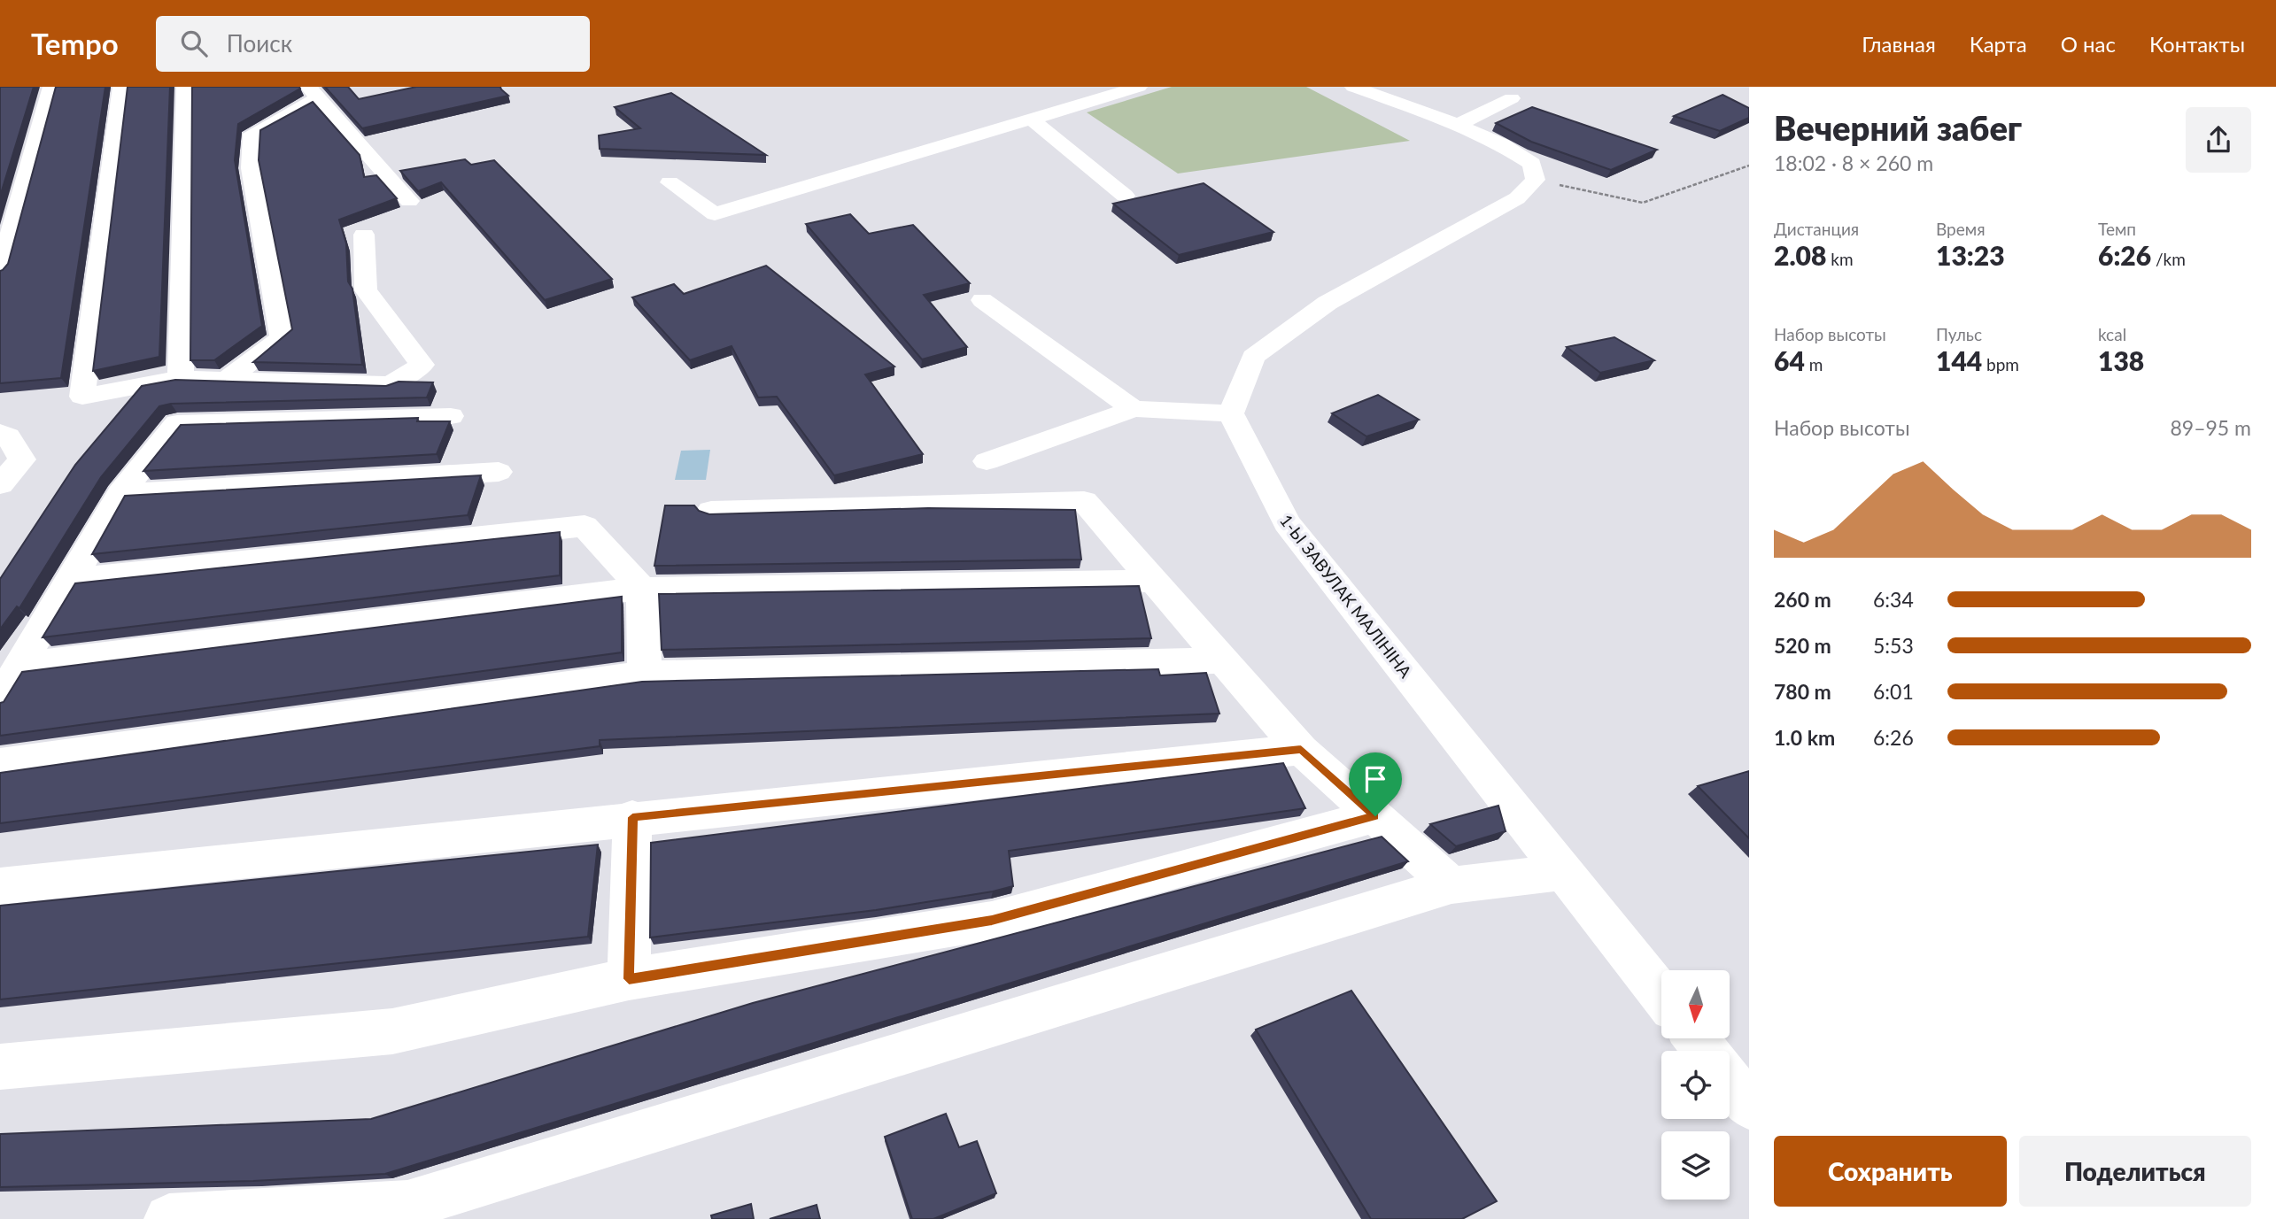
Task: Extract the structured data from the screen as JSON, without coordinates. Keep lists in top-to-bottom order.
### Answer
{
  "streets": {
    "street": ["1-Ы ЗАВУЛАК МАЛІНІНА"]
  },
  "north": "bottom",
  "page": {
    "header": "Tempo",
    "search": "Поиск",
    "nav": [
      "Главная",
      "Карта",
      "О нас",
      "Контакты"
    ],
    "heading": ["Вечерний забег", "18:02 · 8 × 260 m"],
    "stats": [
      ["Дистанция", "2.08 km"],
      ["Время", "13:23"],
      ["Темп", "6:26 /km"],
      ["Набор высоты", "64 m"],
      ["Пульс", "144 bpm"],
      ["kcal", "138"]
    ],
    "chart": ["Набор высоты", "89–95 m"],
    "list": [
      {
        "name": "260 m",
        "note": "6:34"
      },
      {
        "name": "520 m",
        "note": "5:53"
      },
      {
        "name": "780 m",
        "note": "6:01"
      },
      {
        "name": "1.0 km",
        "note": "6:26"
      }
    ],
    "buttons": ["Сохранить", "Поделиться"]
  }
}
